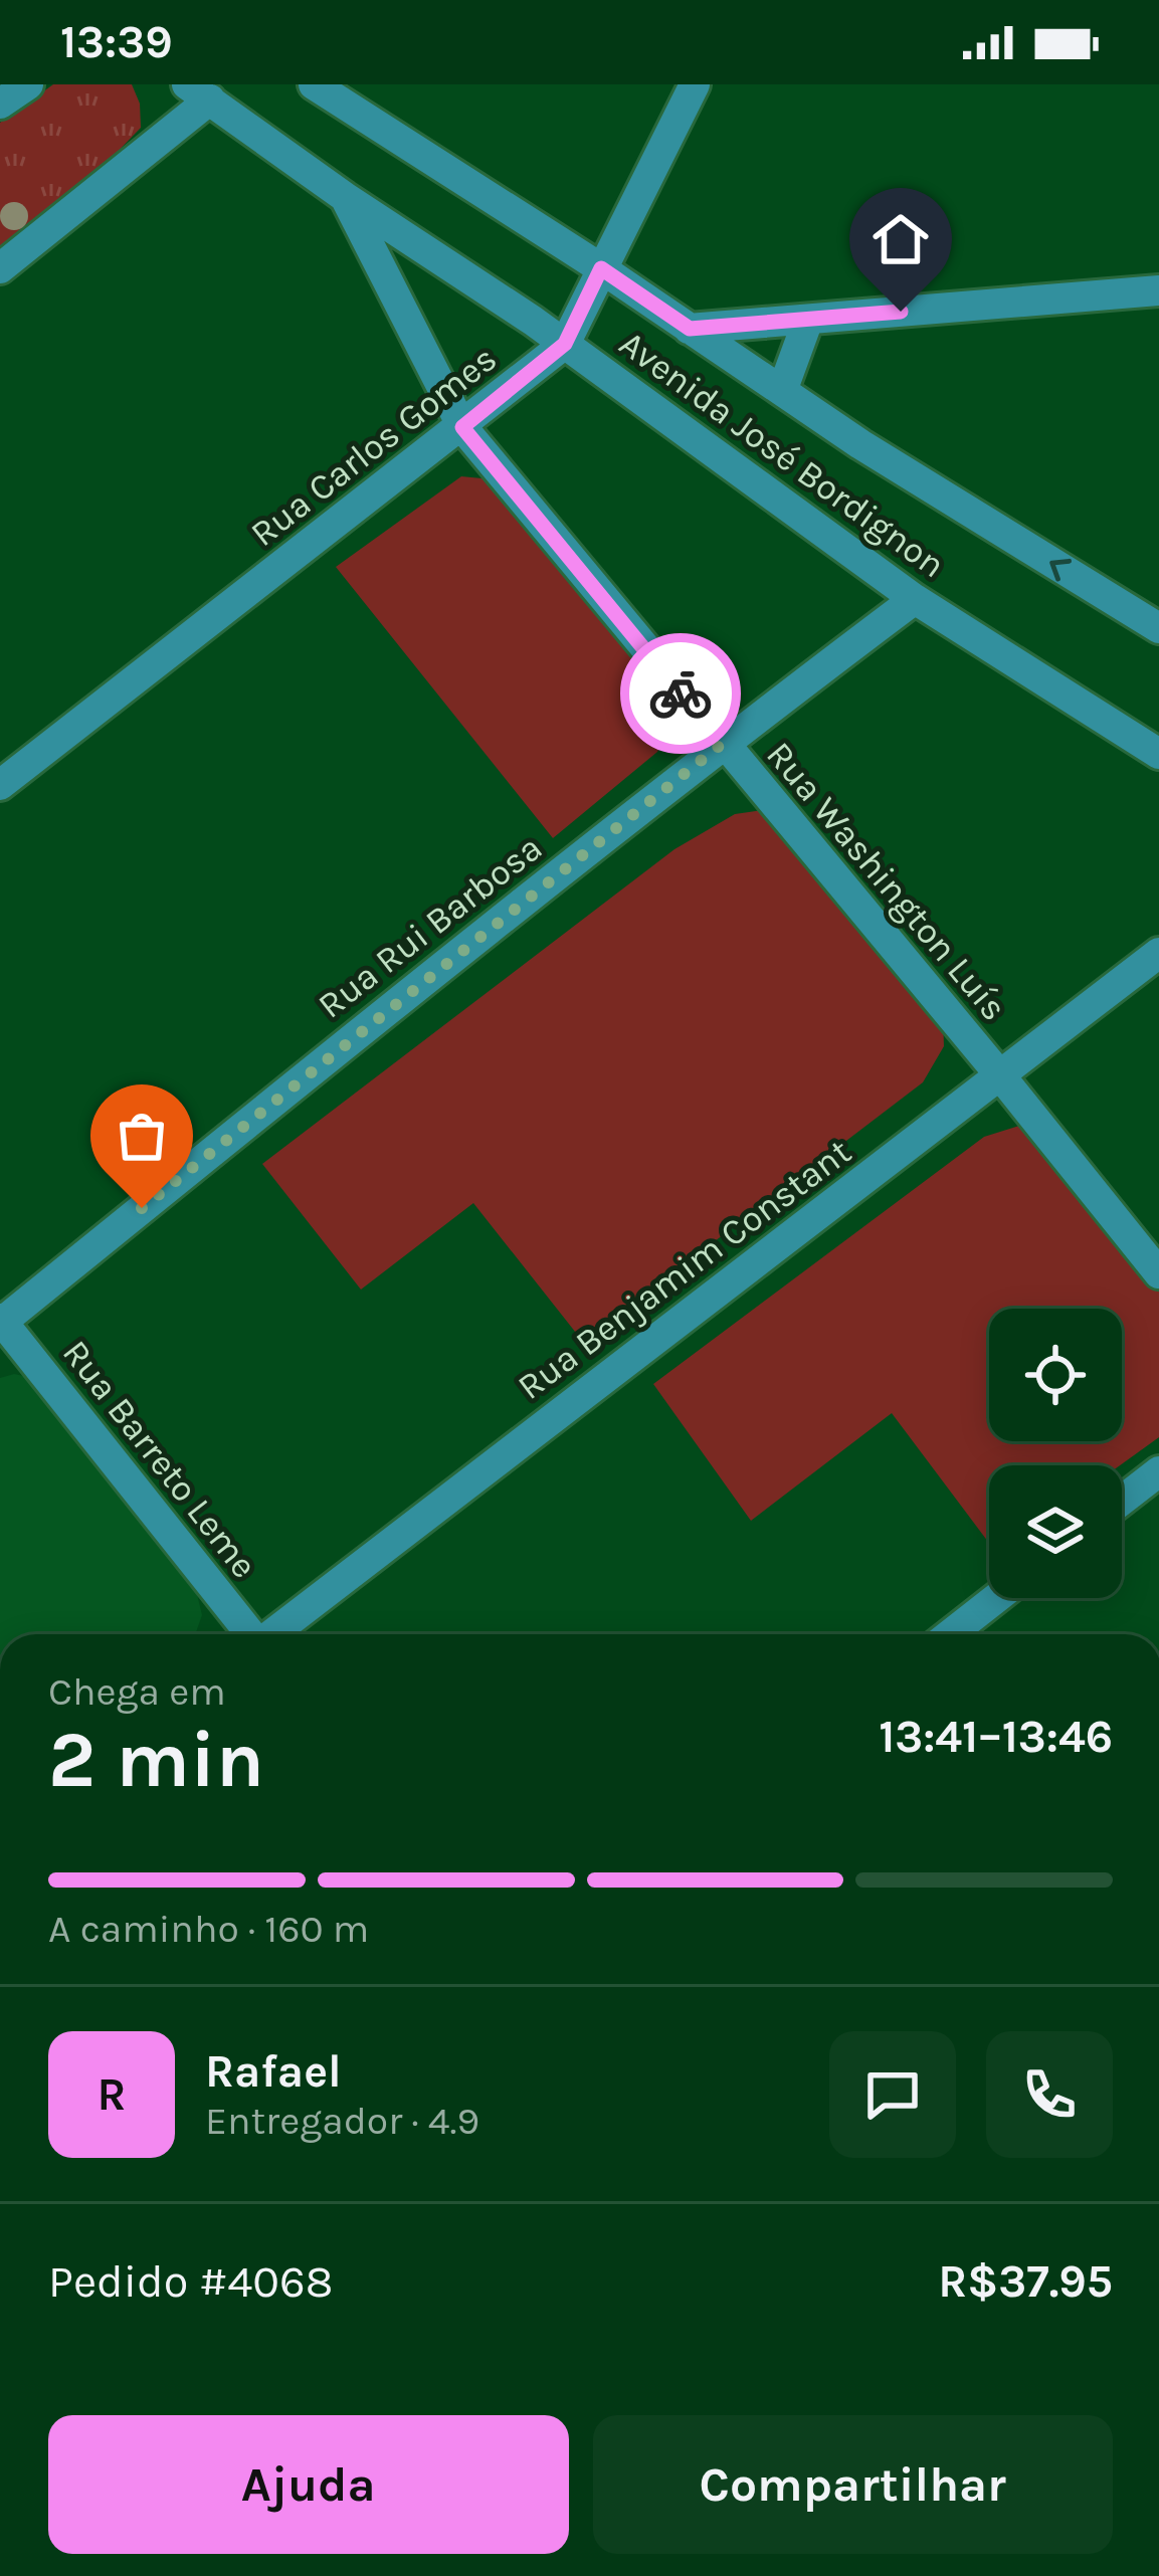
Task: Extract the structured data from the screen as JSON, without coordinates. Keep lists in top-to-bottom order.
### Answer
{
  "streets": {
    "street": [
      "Rua Carlos Gomes",
      "Avenida José Bordignon",
      "Rua Washington Luís",
      "Rua Rui Barbosa",
      "Rua Benjamim Constant",
      "Rua Barreto Leme"
    ]
  },
  "crossings": [
    ["Rua Carlos Gomes", "Avenida José Bordignon"],
    ["Rua Carlos Gomes", "Rua Washington Luís"],
    ["Avenida José Bordignon", "Rua Washington Luís"],
    ["Avenida José Bordignon", "Rua Rui Barbosa"],
    ["Rua Washington Luís", "Rua Rui Barbosa"],
    ["Rua Washington Luís", "Rua Benjamim Constant"],
    ["Rua Rui Barbosa", "Rua Barreto Leme"]
  ],
  "page": {
    "status": "13:39",
    "heading": ["2 min", "Chega em", "13:41–13:46"],
    "panel": [
      "Rafael",
      "Entregador · 4.9",
      "Pedido #4068",
      "R$37.95"
    ],
    "bar": "A caminho · 160 m",
    "round": "R",
    "buttons": ["Ajuda", "Compartilhar"]
  }
}
